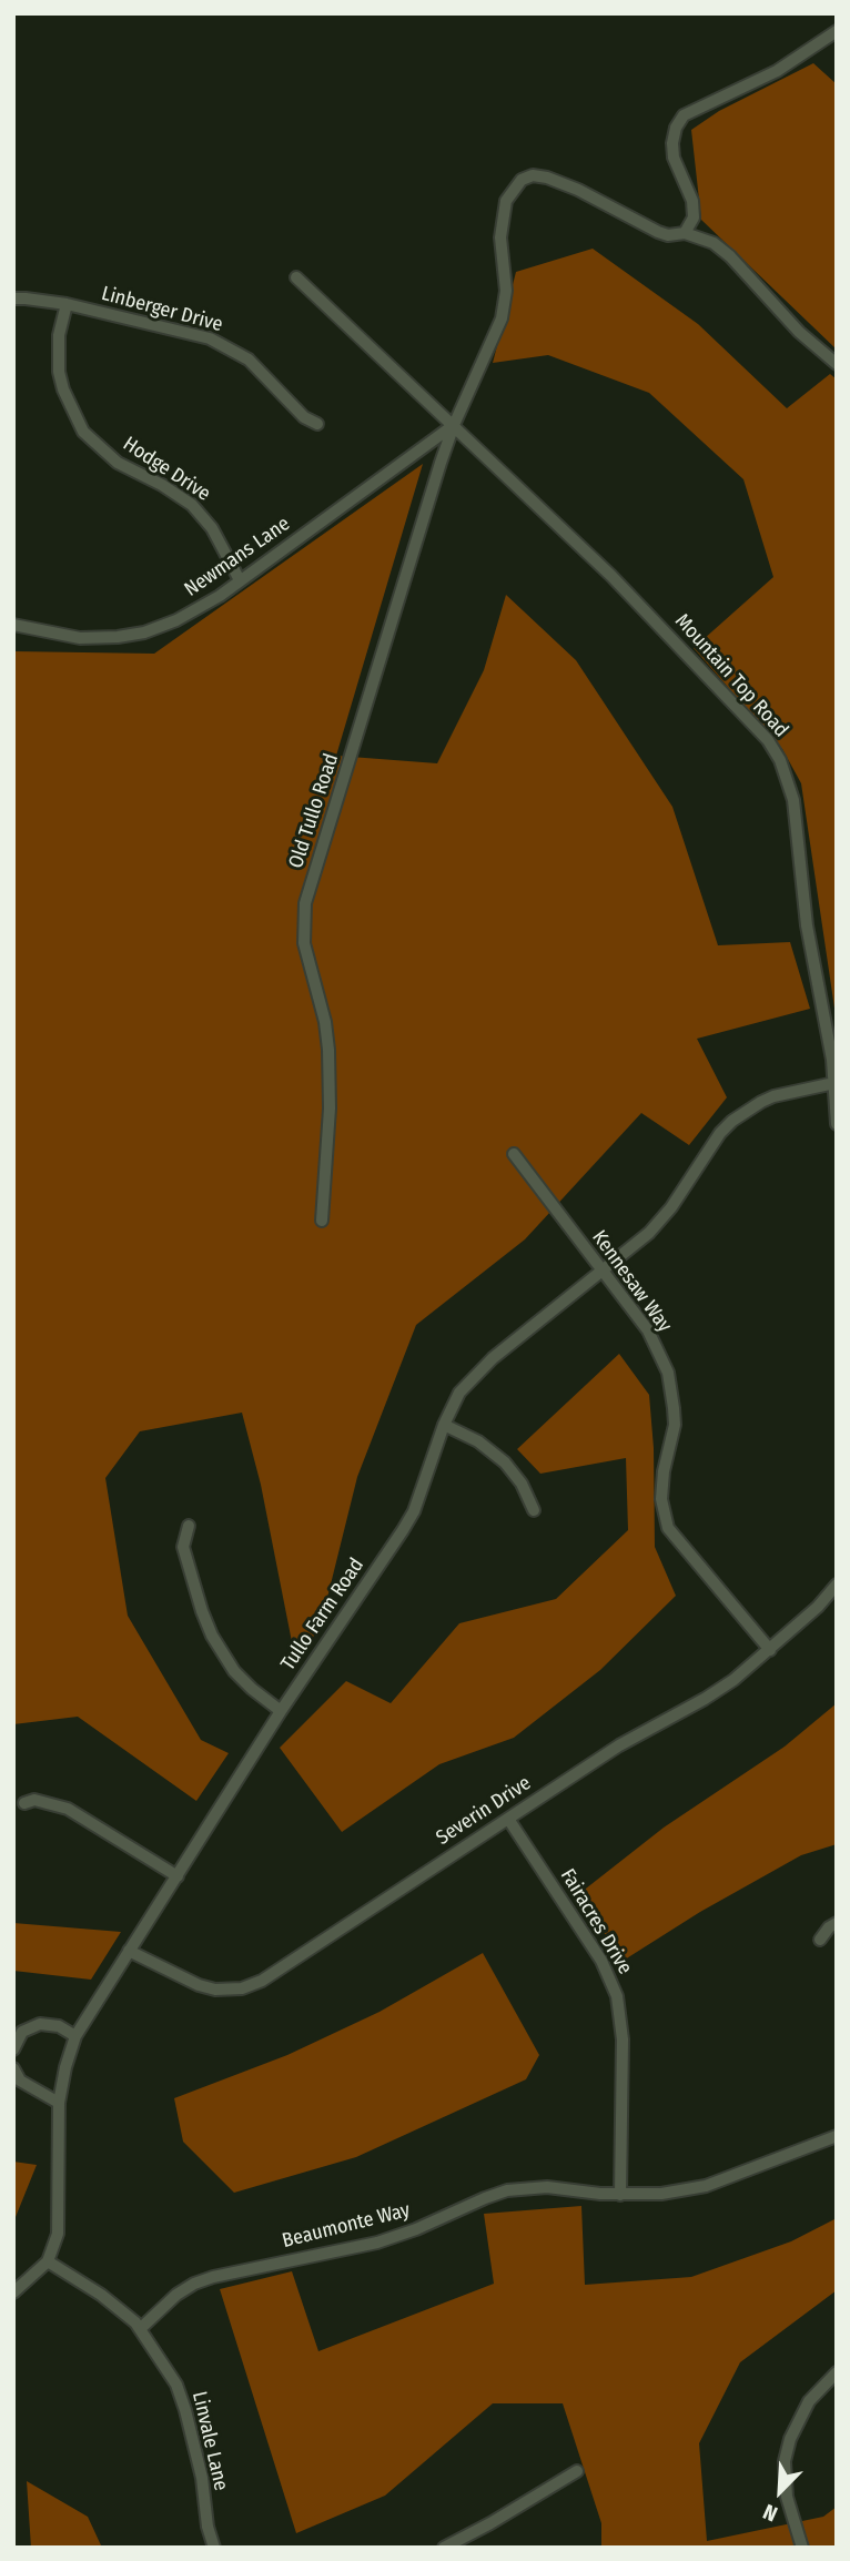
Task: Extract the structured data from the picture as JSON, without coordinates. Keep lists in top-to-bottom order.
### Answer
{
  "streets": {
    "street": [
      "Linberger Drive",
      "Hodge Drive",
      "Newmans Lane",
      "Mountain Top Road",
      "Old Tullo Road",
      "Kennesaw Way",
      "Tullo Farm Road",
      "Severin Drive",
      "Fairacres Drive",
      "Beaumonte Way",
      "Linvale Lane"
    ]
  },
  "crossings": [
    ["Linberger Drive", "Hodge Drive"],
    ["Hodge Drive", "Newmans Lane"],
    ["Newmans Lane", "Mountain Top Road"],
    ["Newmans Lane", "Old Tullo Road"],
    ["Mountain Top Road", "Old Tullo Road"],
    ["Mountain Top Road", "Tullo Farm Road"],
    ["Kennesaw Way", "Tullo Farm Road"],
    ["Kennesaw Way", "Severin Drive"],
    ["Tullo Farm Road", "Severin Drive"],
    ["Tullo Farm Road", "Linvale Lane"],
    ["Severin Drive", "Fairacres Drive"],
    ["Fairacres Drive", "Beaumonte Way"],
    ["Beaumonte Way", "Linvale Lane"]
  ],
  "north": "bottom left"
}
